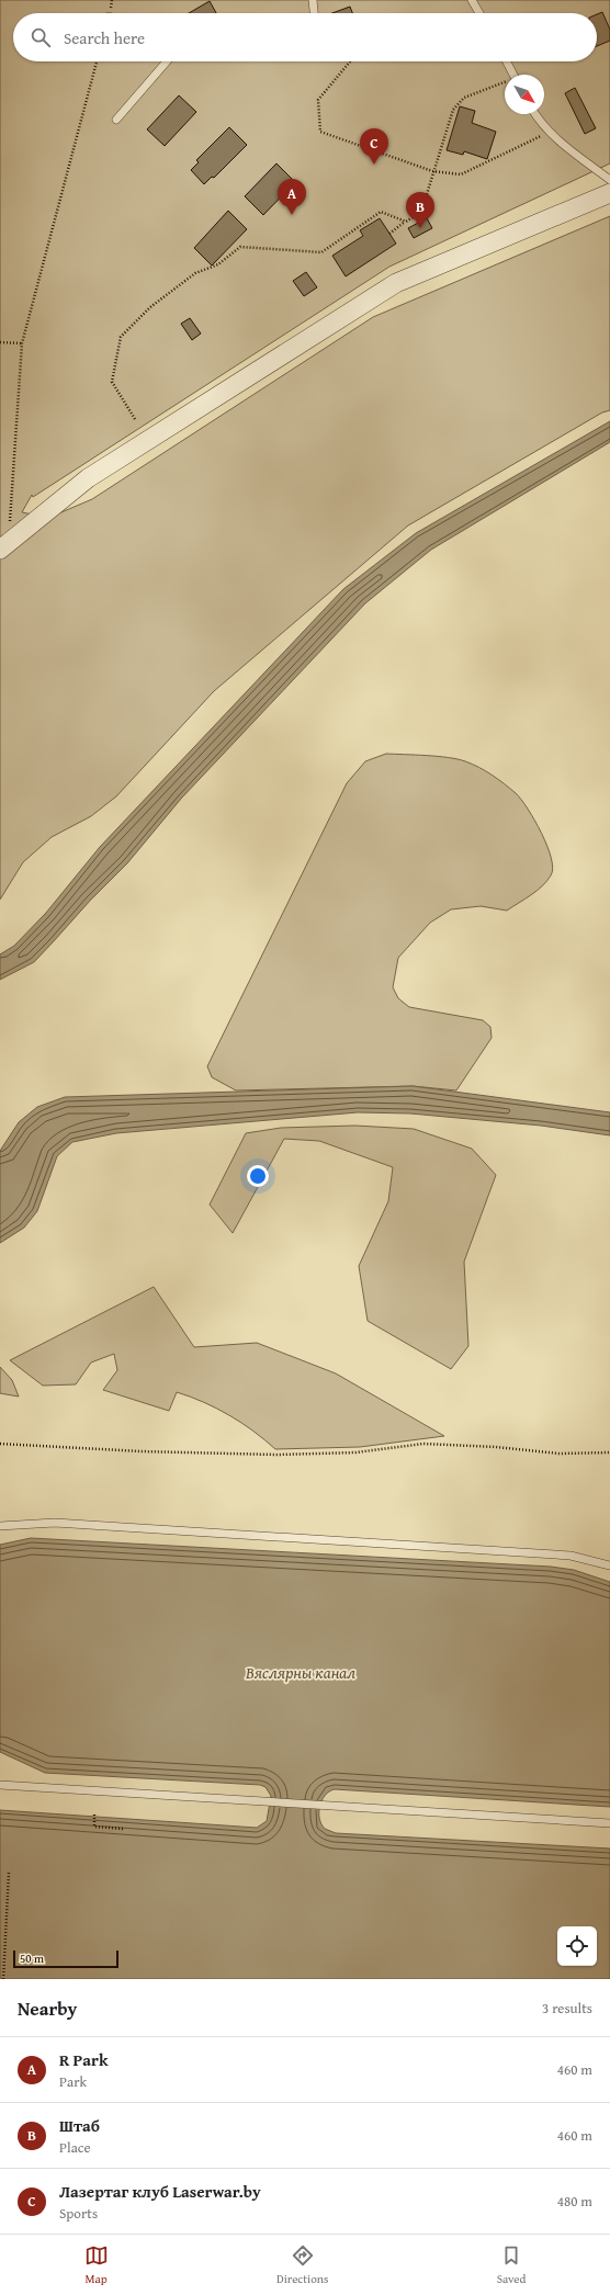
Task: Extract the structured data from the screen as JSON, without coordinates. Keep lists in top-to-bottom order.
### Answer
{
  "water": ["Вяслярны канал"],
  "scale_bar": "50 m",
  "north": "bottom right",
  "page": {
    "search": "Search here",
    "pins": ["C", "A", "B"],
    "scale": "50 m",
    "heading": ["Nearby", "3 results"],
    "list": [
      {
        "mark": "A",
        "name": "R Park",
        "note": "Park",
        "value": "460 m"
      },
      {
        "mark": "B",
        "name": "Штаб",
        "note": "Place",
        "value": "460 m"
      },
      {
        "mark": "C",
        "name": "Лазертаг клуб Laserwar.by",
        "note": "Sports",
        "value": "480 m"
      }
    ],
    "nav": ["Map", "Directions", "Saved"]
  }
}
